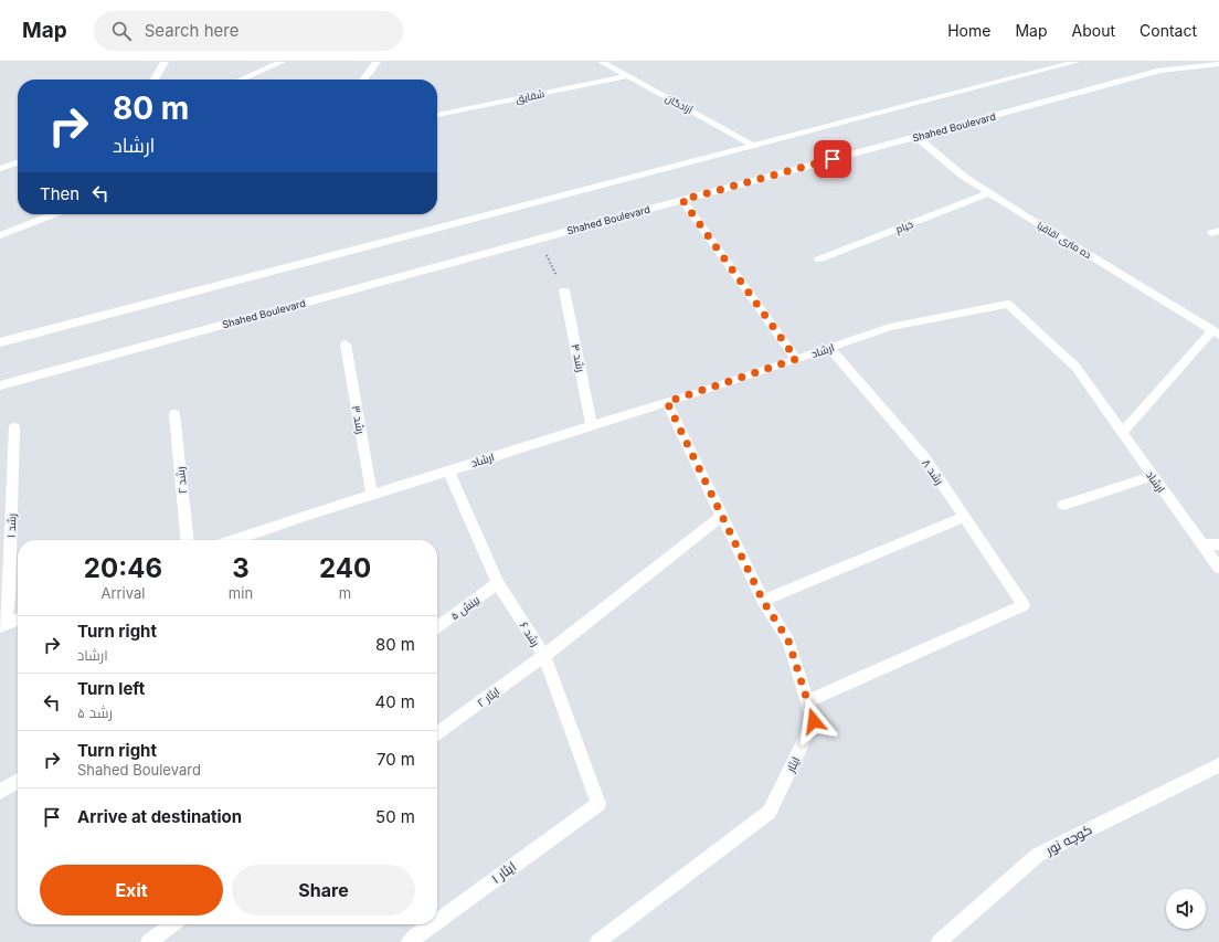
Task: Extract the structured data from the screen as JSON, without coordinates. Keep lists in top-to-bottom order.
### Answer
{
  "streets": {
    "street": [
      "شقایق",
      "آزادگان",
      "Shahed Boulevard",
      "خیام",
      "ده متری اقاقیا",
      "ارشاد",
      "رشد ۴",
      "رشد ۳",
      "رشد ۸",
      "رشد ۲",
      "رشد ۱",
      "بینش ۵",
      "رشد ۶",
      "ایثار ۲",
      "ایثار",
      "کوچه نور",
      "ایثار ۱"
    ]
  },
  "crossings": [
    ["شقایق", "آزادگان"],
    ["Shahed Boulevard", "ده متری اقاقیا"],
    ["خیام", "ده متری اقاقیا"],
    ["ارشاد", "رشد ۴"],
    ["ارشاد", "رشد ۳"],
    ["ارشاد", "رشد ۸"],
    ["ارشاد", "رشد ۶"],
    ["ارشاد", "ایثار"],
    ["رشد ۸", "ایثار"],
    ["بینش ۵", "رشد ۶"],
    ["رشد ۶", "ایثار ۲"],
    ["رشد ۶", "ایثار ۱"],
    ["ایثار ۲", "ایثار"]
  ],
  "page": {
    "header": "Map",
    "search": "Search here",
    "nav": [
      "Home",
      "Map",
      "About",
      "Contact"
    ],
    "turn": ["80 m", "ارشاد"],
    "then": "Then",
    "eta": [
      "20:46",
      "Arrival",
      "3",
      "min",
      "240",
      "m"
    ],
    "list": [
      {
        "name": "Turn right",
        "note": "ارشاد",
        "value": "80 m"
      },
      {
        "name": "Turn left",
        "note": "رشد ۵",
        "value": "40 m"
      },
      {
        "name": "Turn right",
        "note": "Shahed Boulevard",
        "value": "70 m"
      },
      {
        "name": "Arrive at destination",
        "value": "50 m"
      }
    ],
    "buttons": ["Exit", "Share"]
  }
}
